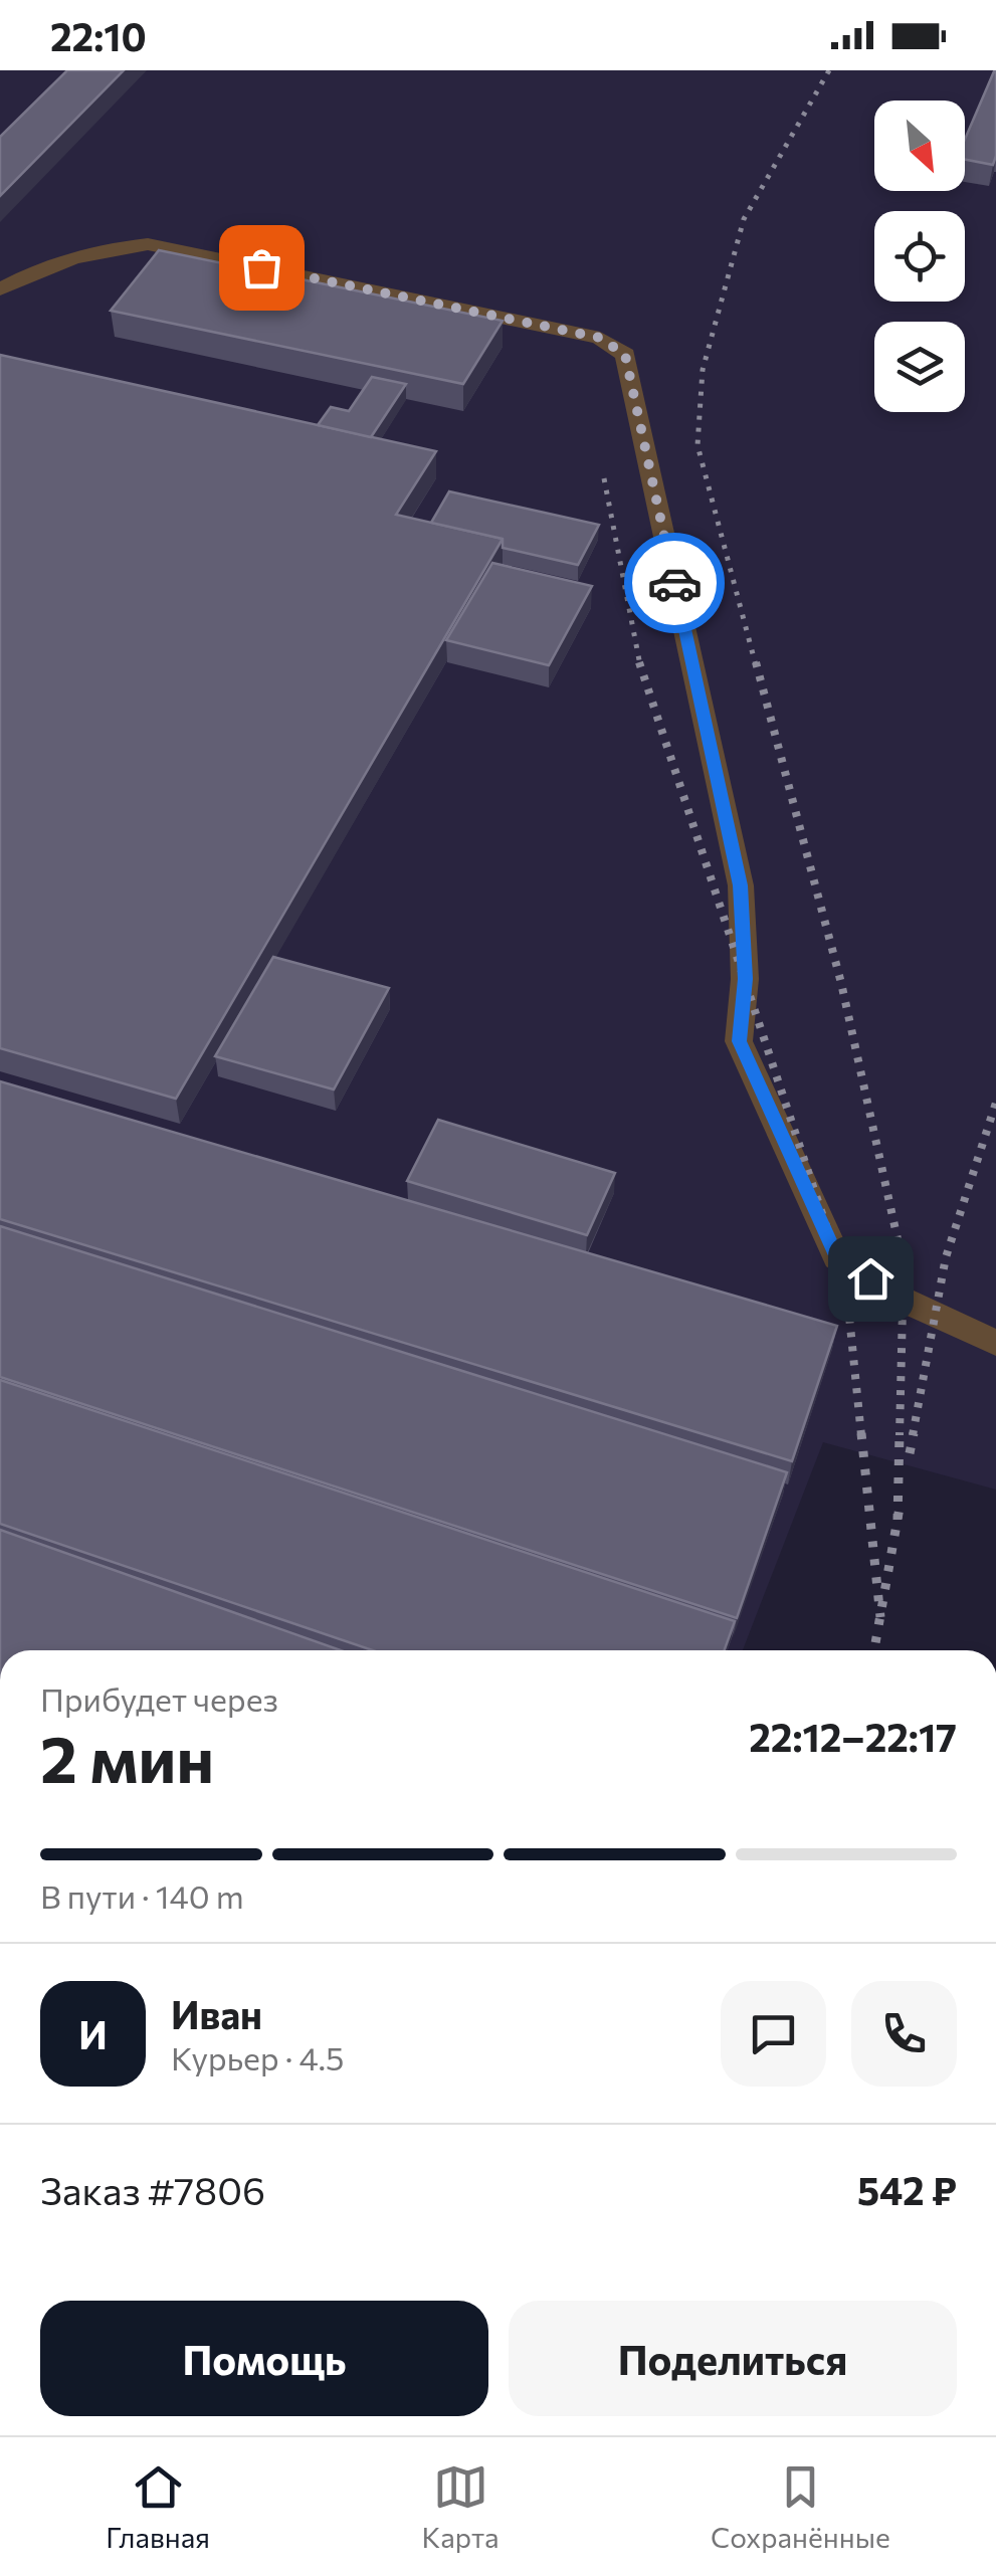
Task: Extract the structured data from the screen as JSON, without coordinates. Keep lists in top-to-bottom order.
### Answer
{
  "north": "bottom right",
  "page": {
    "status": "22:10",
    "heading": ["2 мин", "Прибудет через", "22:12–22:17"],
    "panel": [
      "Иван",
      "Курьер · 4.5",
      "Заказ #7806",
      "542 ₽"
    ],
    "bar": "В пути · 140 m",
    "round": "И",
    "buttons": ["Помощь", "Поделиться"],
    "tabs": ["Главная", "Карта", "Сохранённые"]
  }
}
